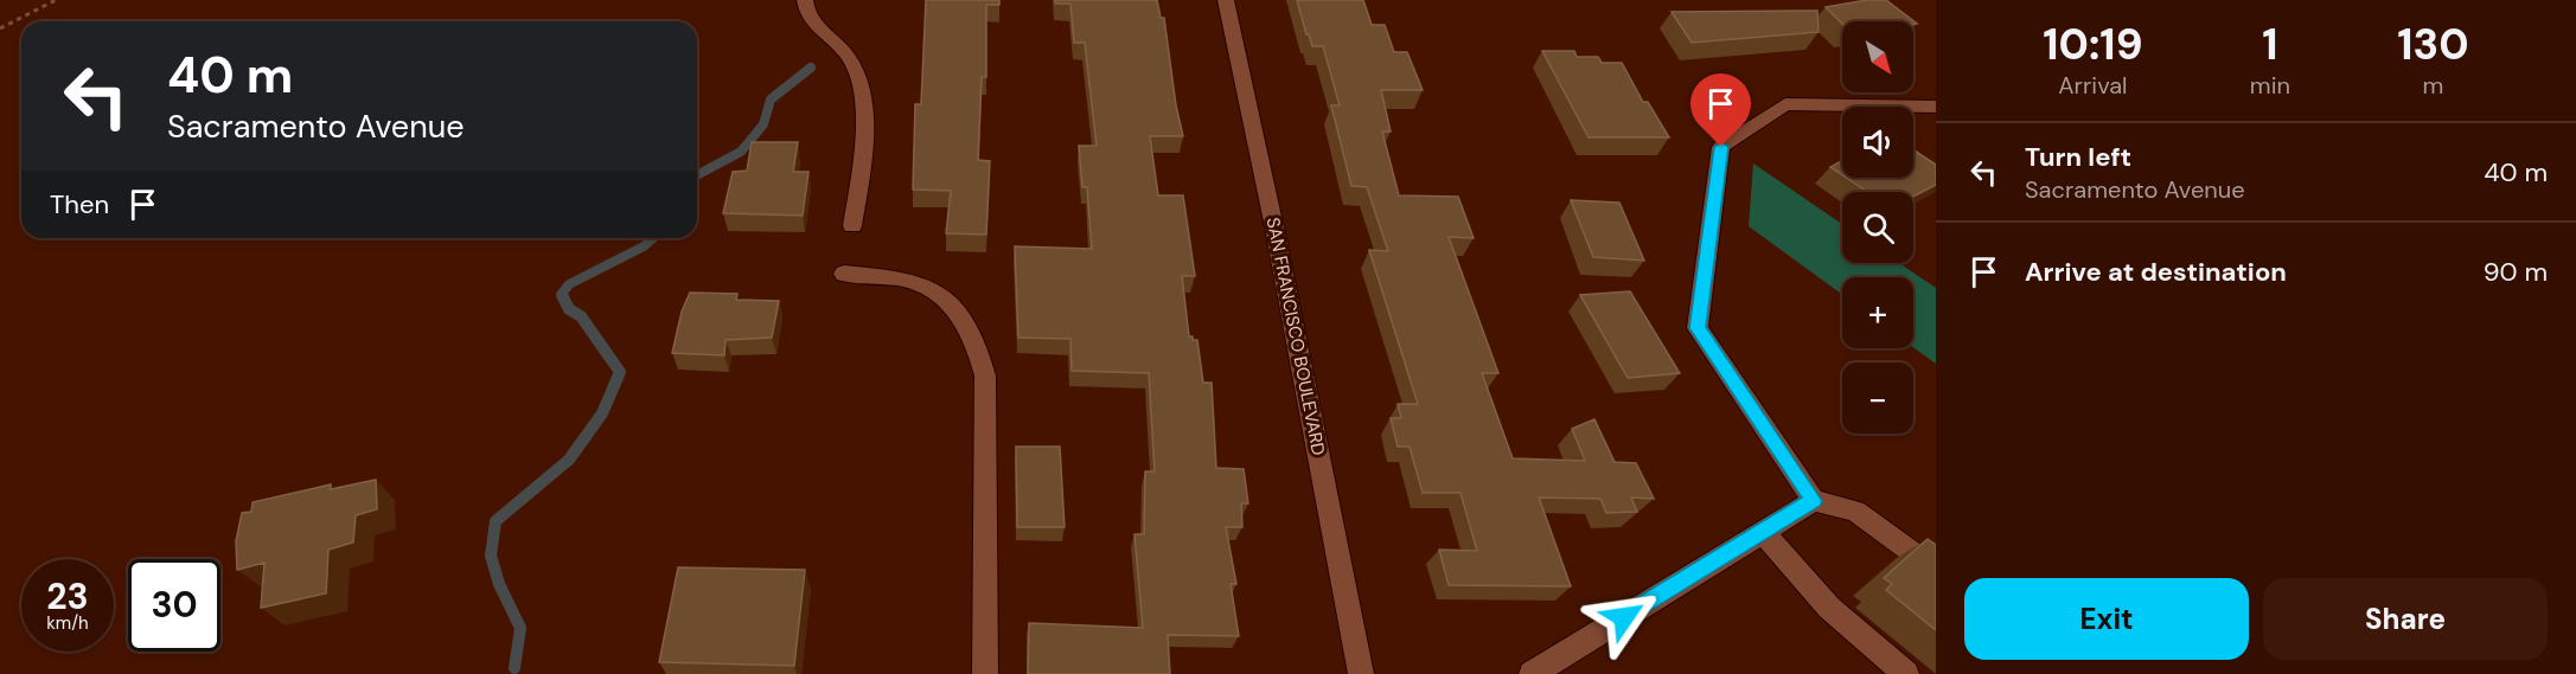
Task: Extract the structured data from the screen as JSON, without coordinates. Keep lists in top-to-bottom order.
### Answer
{
  "streets": {
    "street": ["SAN FRANCISCO BOULEVARD"]
  },
  "north": "bottom right",
  "page": {
    "eta": [
      "10:19",
      "Arrival",
      "1",
      "min",
      "130",
      "m"
    ],
    "map_buttons": ["+", "−"],
    "turn": ["40 m", "Sacramento Avenue"],
    "list": [
      {
        "name": "Turn left",
        "note": "Sacramento Avenue",
        "value": "40 m"
      },
      {
        "name": "Arrive at destination",
        "value": "90 m"
      }
    ],
    "then": "Then",
    "speed": "23 km/h",
    "limit": "30",
    "buttons": ["Exit", "Share"]
  }
}
